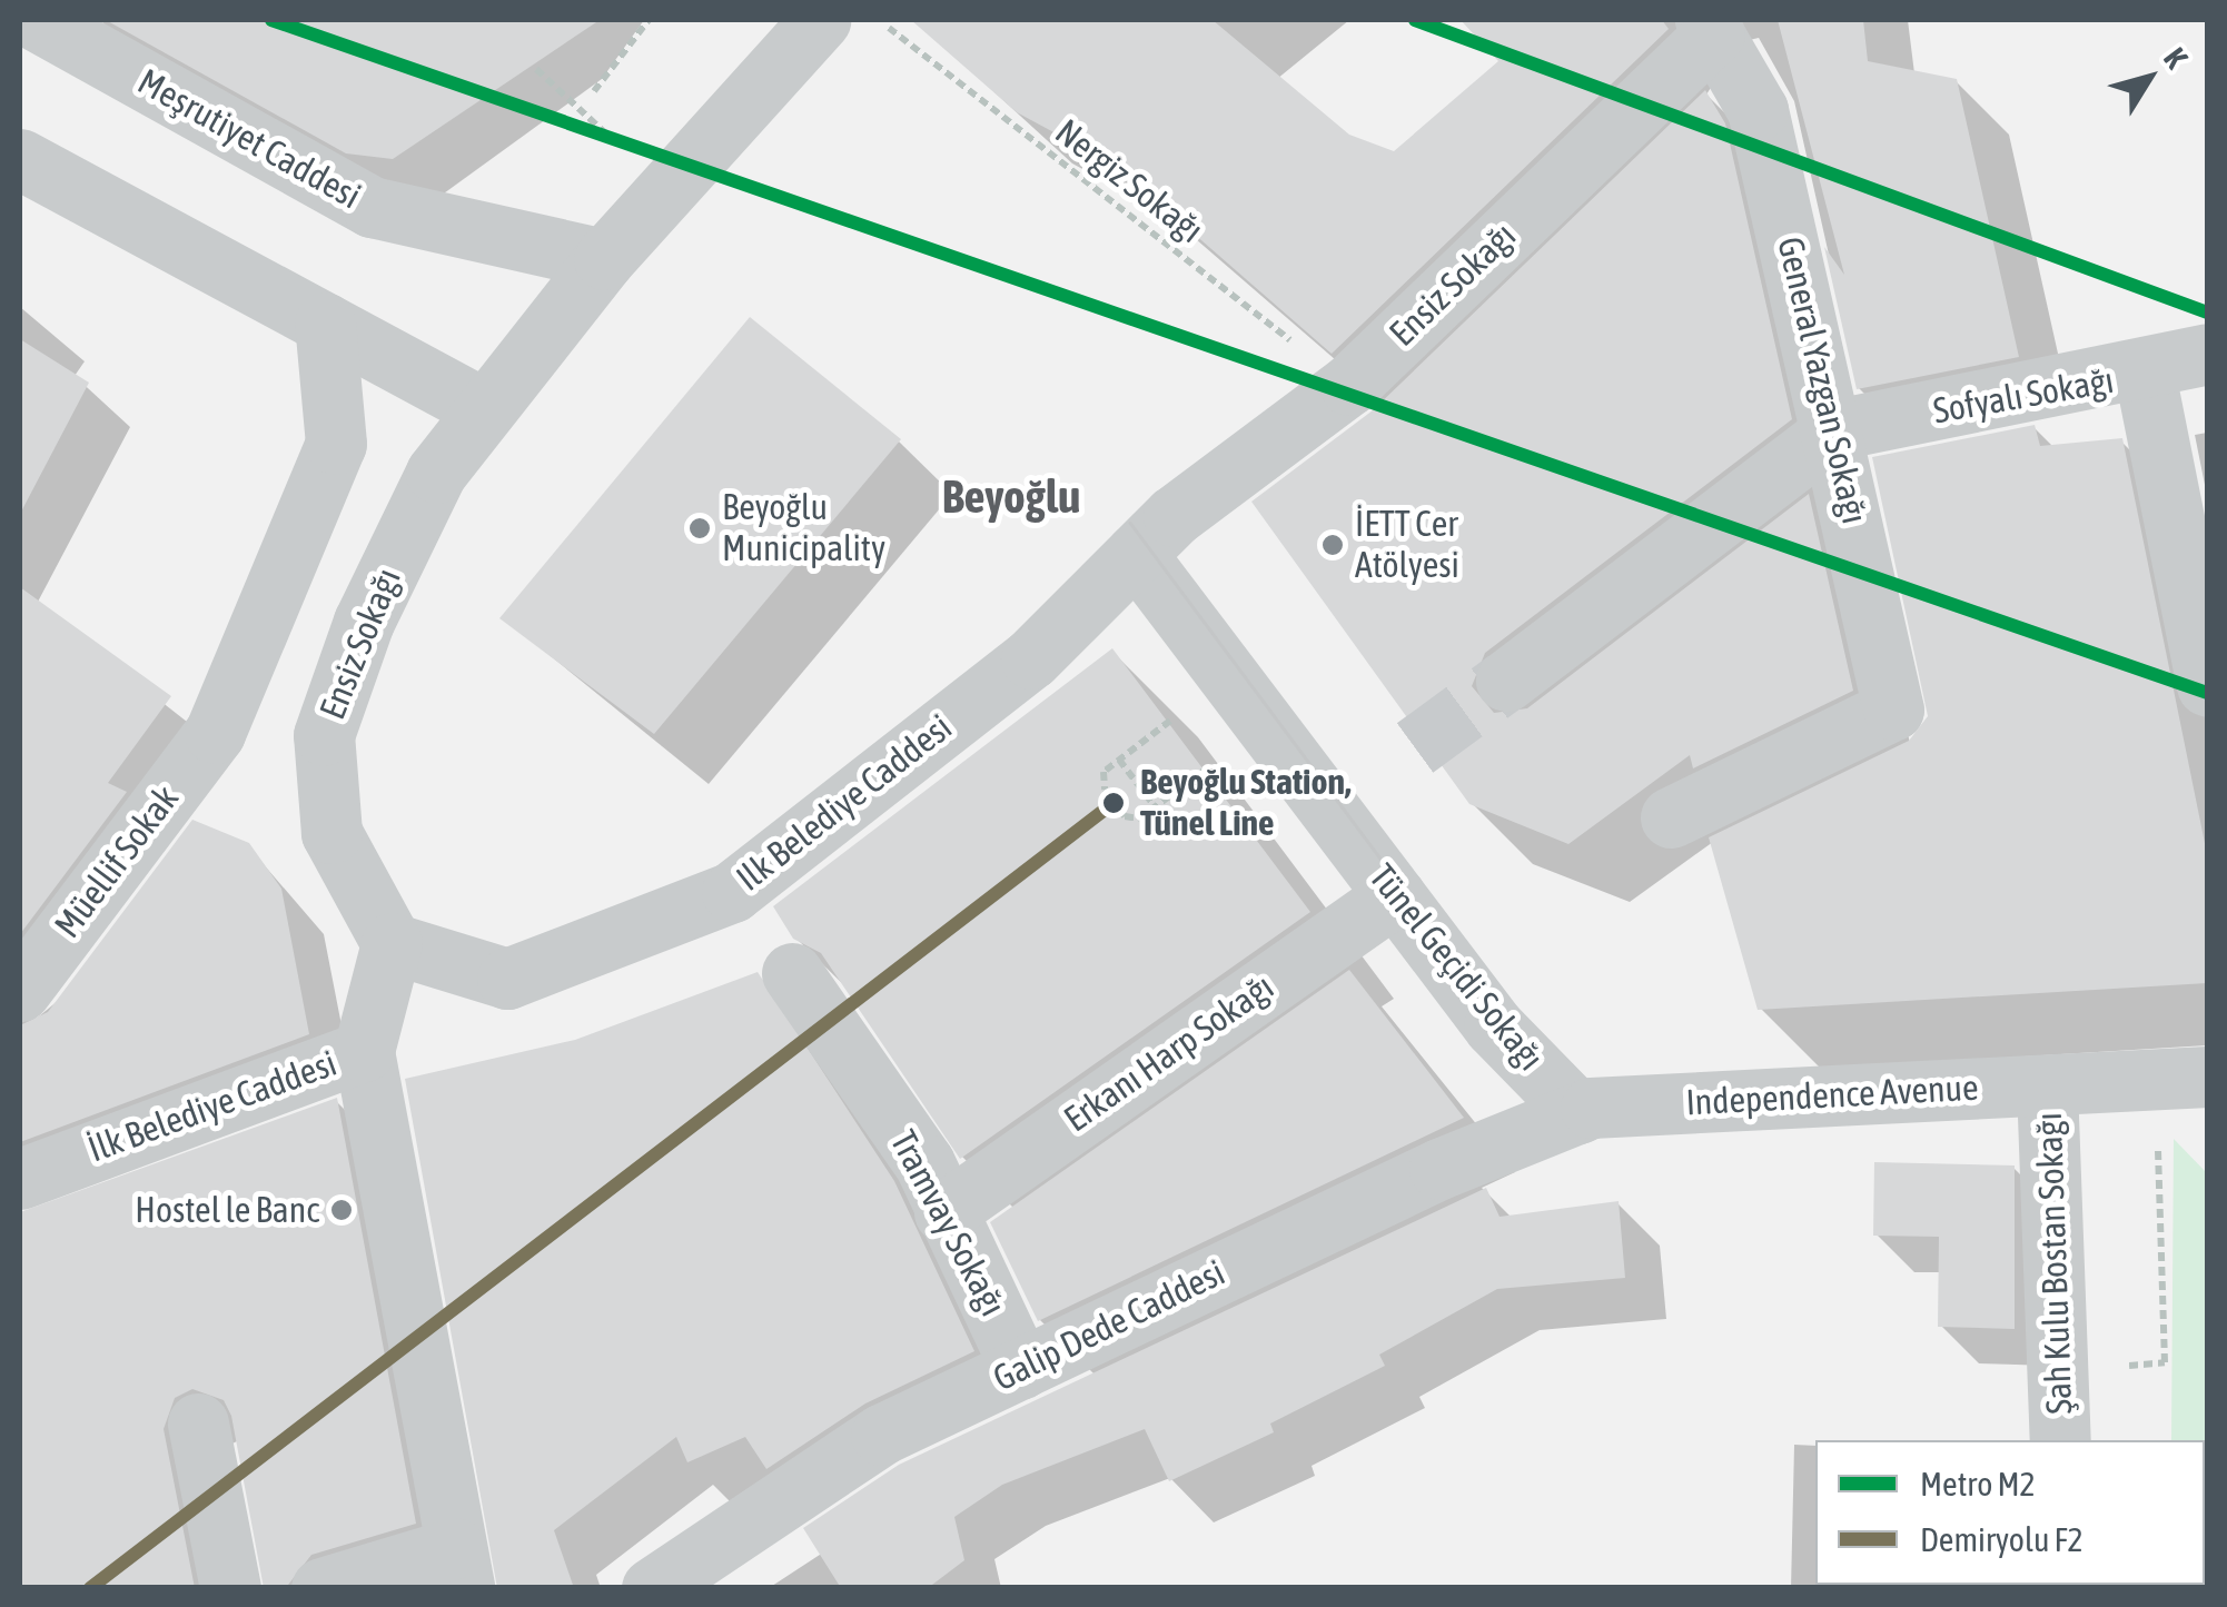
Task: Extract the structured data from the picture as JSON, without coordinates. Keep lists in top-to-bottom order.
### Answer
{
  "streets": {
    "street": [
      "Meşrutiyet Caddesi",
      "Ensiz Sokağı",
      "General Yazgan Sokağı",
      "Sofyalı Sokağı",
      "Ilk Belediye Caddesi",
      "Müellif Sokak",
      "Tünel Geçidi Sokağı",
      "Erkanı Harp Sokağı",
      "Independence Avenue",
      "İlk Belediye Caddesi",
      "Tramvay Sokağı",
      "Şah Kulu Bostan Sokağı",
      "Galip Dede Caddesi"
    ],
    "path": ["Nergiz Sokağı"]
  },
  "crossings": [
    ["Nergiz Sokağı", "Ensiz Sokağı"],
    ["Ensiz Sokağı", "General Yazgan Sokağı"],
    ["Ensiz Sokağı", "Ilk Belediye Caddesi"],
    ["Ensiz Sokağı", "Tünel Geçidi Sokağı"],
    ["Ensiz Sokağı", "İlk Belediye Caddesi"],
    ["General Yazgan Sokağı", "Sofyalı Sokağı"],
    ["Ilk Belediye Caddesi", "Tünel Geçidi Sokağı"],
    ["Ilk Belediye Caddesi", "İlk Belediye Caddesi"],
    ["Tünel Geçidi Sokağı", "Erkanı Harp Sokağı"],
    ["Tünel Geçidi Sokağı", "Independence Avenue"],
    ["Tünel Geçidi Sokağı", "Galip Dede Caddesi"],
    ["Erkanı Harp Sokağı", "Tramvay Sokağı"],
    ["Independence Avenue", "Şah Kulu Bostan Sokağı"],
    ["Independence Avenue", "Galip Dede Caddesi"],
    ["Tramvay Sokağı", "Galip Dede Caddesi"]
  ],
  "districts": ["Beyoğlu"],
  "places": [
    "Beyoğlu Municipality",
    "İETT Cer Atölyesi",
    "Beyoğlu Station, Tünel Line",
    "Hostel le Banc"
  ],
  "lines": ["metro line M2", "rail line F2"],
  "legend": ["Metro M2", "Demiryolu F2"],
  "north": "top right"
}
